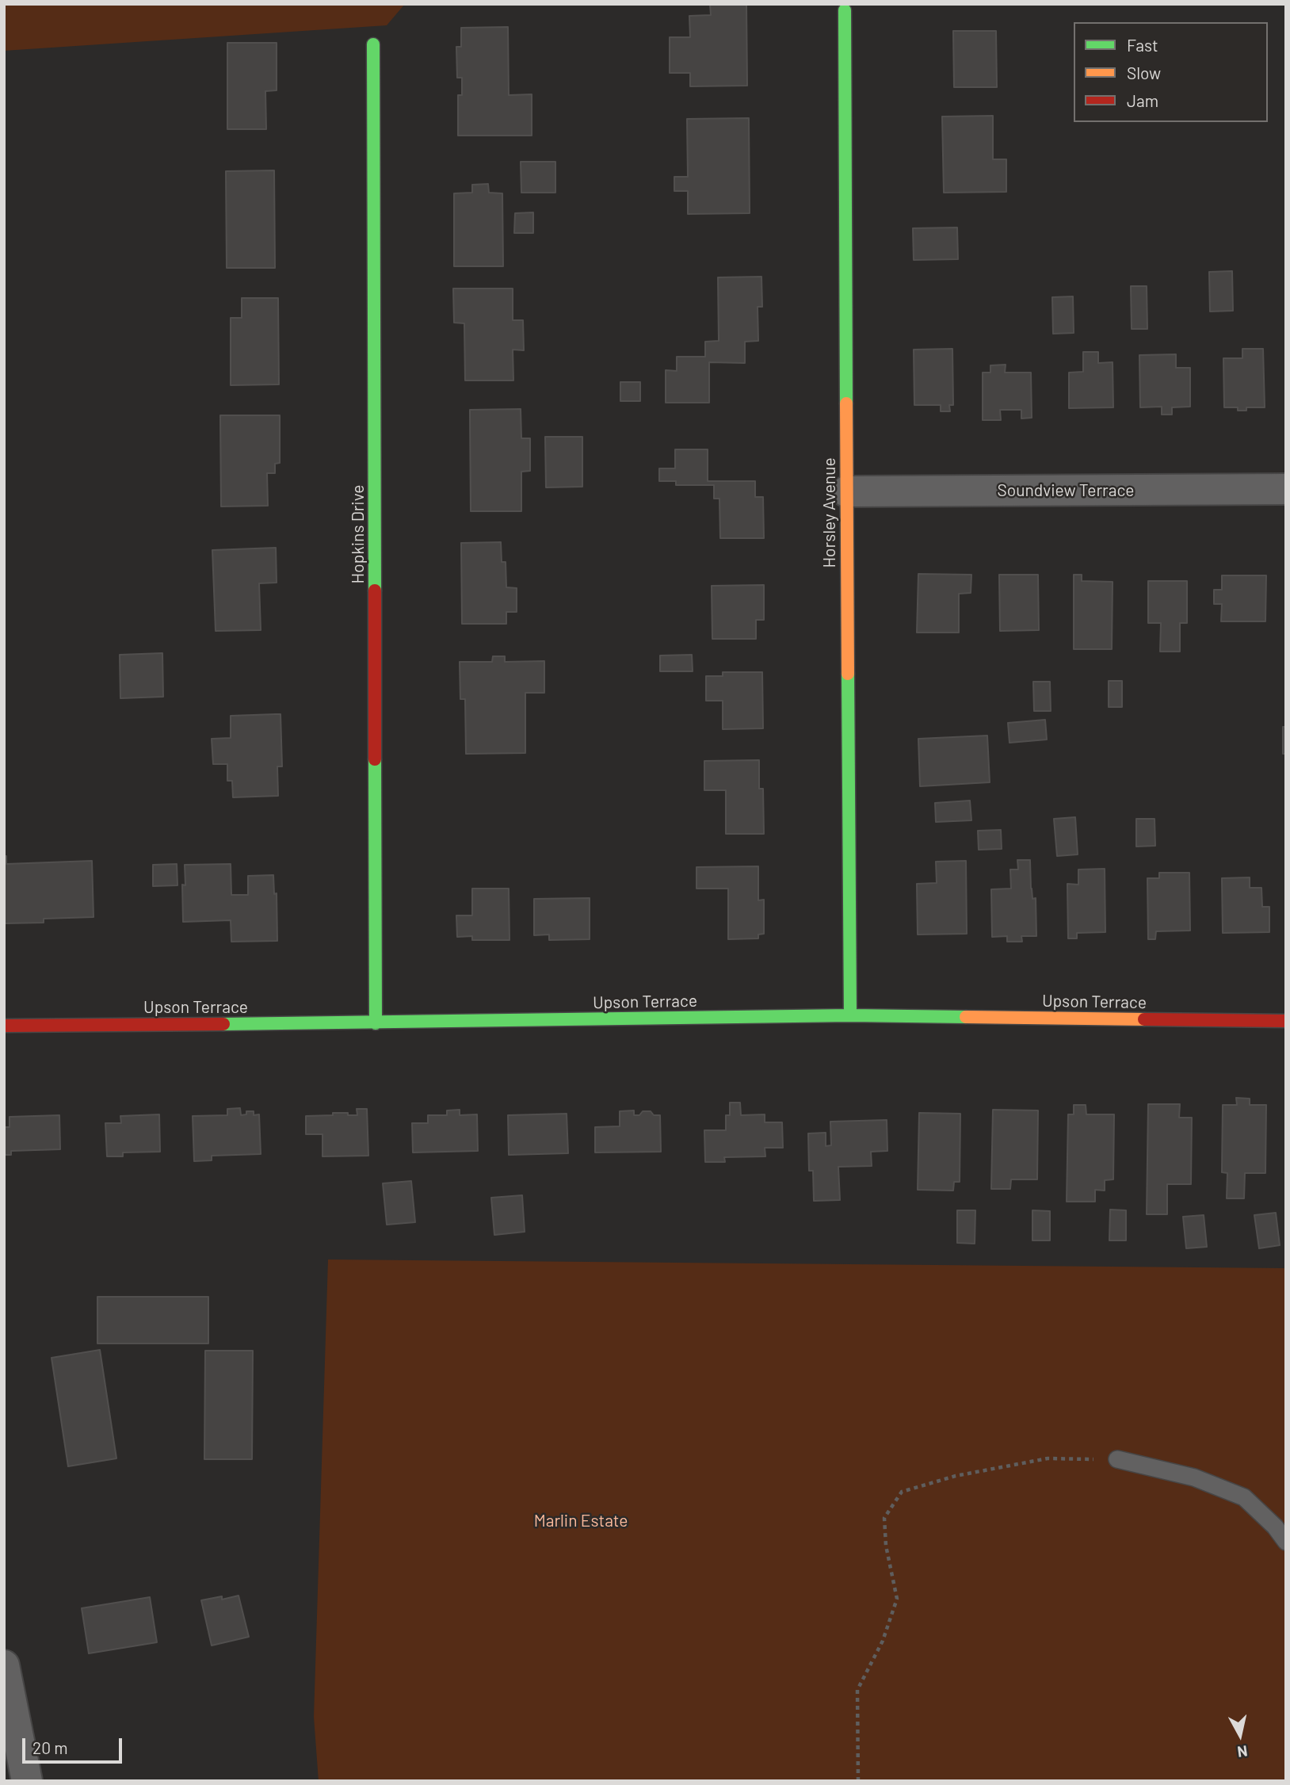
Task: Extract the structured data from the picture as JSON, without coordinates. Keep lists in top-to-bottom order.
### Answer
{
  "streets": {
    "street": [
      "Soundview Terrace",
      "Horsley Avenue",
      "Hopkins Drive",
      "Upson Terrace"
    ]
  },
  "crossings": [
    ["Soundview Terrace", "Horsley Avenue"],
    ["Horsley Avenue", "Upson Terrace"],
    ["Hopkins Drive", "Upson Terrace"]
  ],
  "parks": ["Marlin Estate"],
  "legend": ["Fast", "Slow", "Jam"],
  "scale_bar": "20 m",
  "north": "bottom"
}
